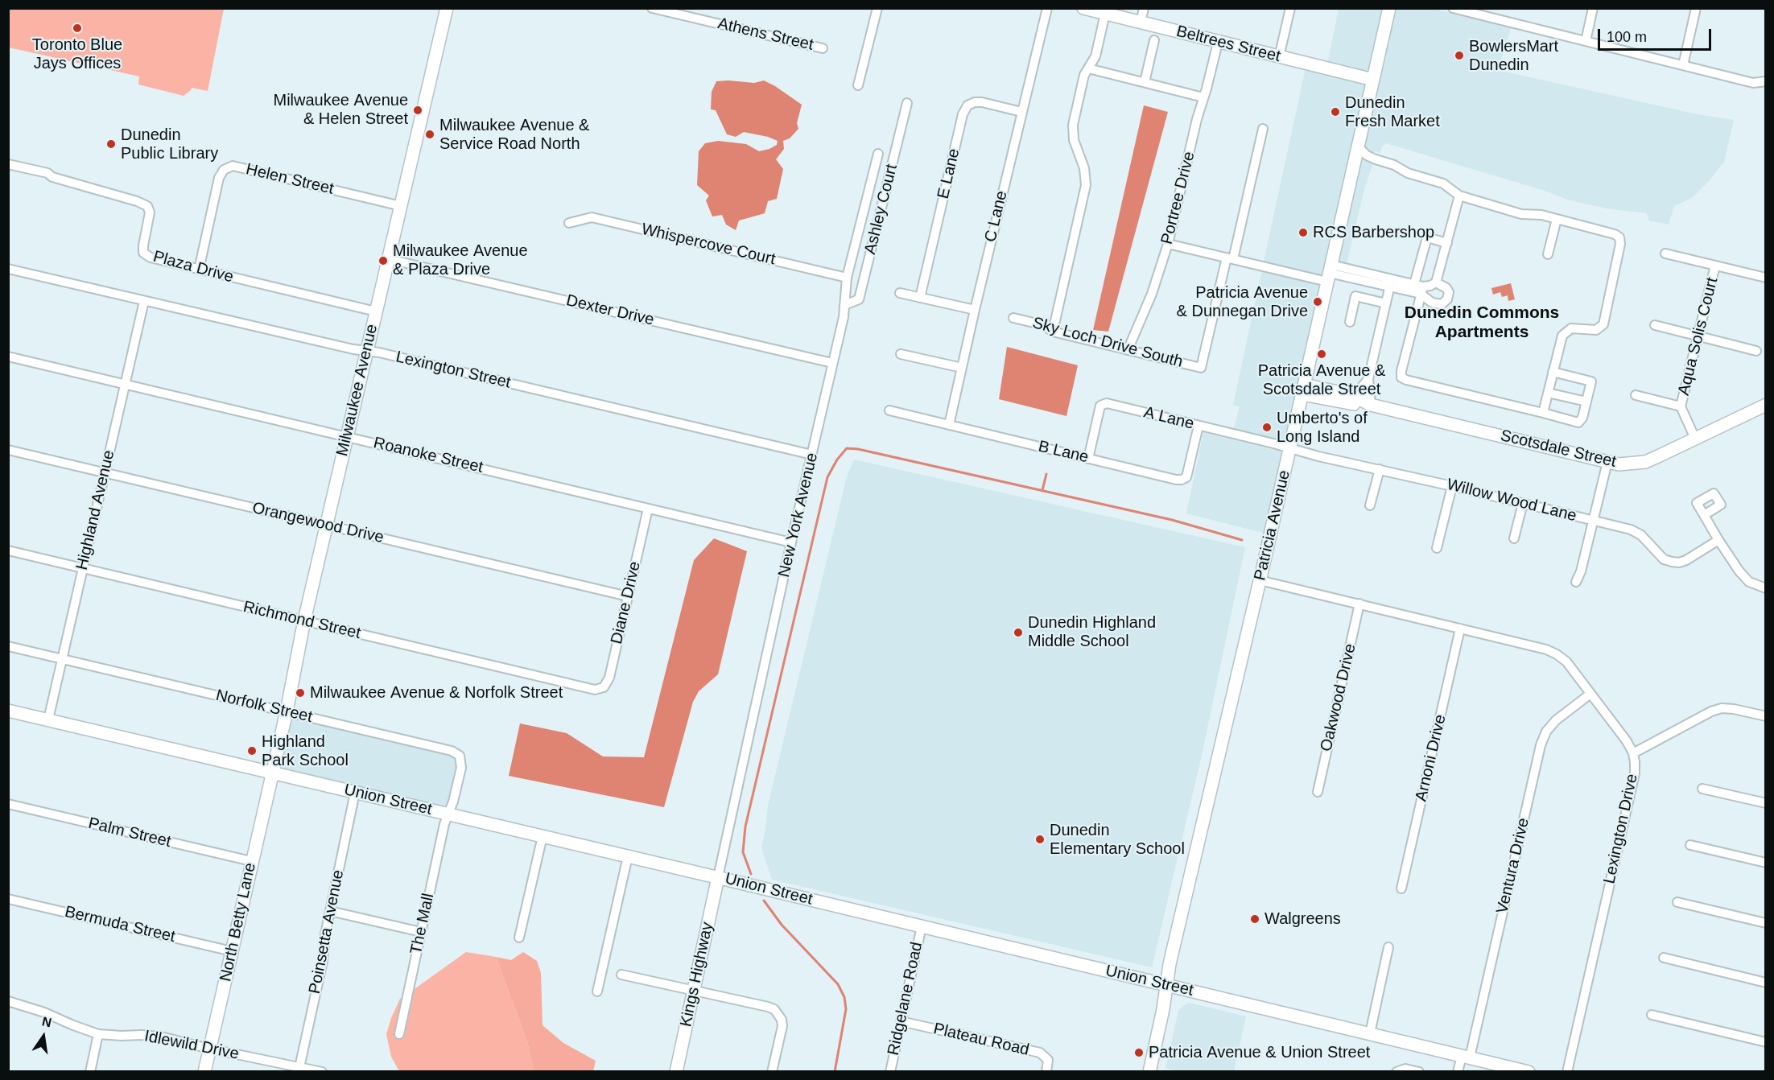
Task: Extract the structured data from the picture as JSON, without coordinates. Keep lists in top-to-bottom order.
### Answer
{
  "streets": {
    "street": [
      "Athens Street",
      "Beltrees Street",
      "E Lane",
      "Helen Street",
      "Portree Drive",
      "Ashley Court",
      "C Lane",
      "Whispercove Court",
      "Plaza Drive",
      "Dexter Drive",
      "Aqua Solis Court",
      "Sky Loch Drive South",
      "Lexington Street",
      "Milwaukee Avenue",
      "A Lane",
      "Scotsdale Street",
      "B Lane",
      "Roanoke Street",
      "Willow Wood Lane",
      "Highland Avenue",
      "New York Avenue",
      "Orangewood Drive",
      "Patricia Avenue",
      "Diane Drive",
      "Richmond Street",
      "Oakwood Drive",
      "Norfolk Street",
      "Arnoni Drive",
      "Union Street",
      "Lexington Drive",
      "Palm Street",
      "Ventura Drive",
      "North Betty Lane",
      "The Mall",
      "Bermuda Street",
      "Poinsetta Avenue",
      "Kings Highway",
      "Ridgelane Road",
      "Plateau Road",
      "Idlewild Drive"
    ]
  },
  "crossings": [
    ["Beltrees Street", "Portree Drive"],
    ["Beltrees Street", "Patricia Avenue"],
    ["E Lane", "C Lane"],
    ["Helen Street", "Plaza Drive"],
    ["Helen Street", "Milwaukee Avenue"],
    ["Portree Drive", "Sky Loch Drive South"],
    ["Ashley Court", "New York Avenue"],
    ["C Lane", "B Lane"],
    ["Whispercove Court", "New York Avenue"],
    ["Plaza Drive", "Milwaukee Avenue"],
    ["Dexter Drive", "Milwaukee Avenue"],
    ["Dexter Drive", "New York Avenue"],
    ["Lexington Street", "Milwaukee Avenue"],
    ["Lexington Street", "Highland Avenue"],
    ["Lexington Street", "New York Avenue"],
    ["Milwaukee Avenue", "Roanoke Street"],
    ["Milwaukee Avenue", "Orangewood Drive"],
    ["Milwaukee Avenue", "Richmond Street"],
    ["Milwaukee Avenue", "Norfolk Street"],
    ["Milwaukee Avenue", "Union Street"],
    ["Milwaukee Avenue", "North Betty Lane"],
    ["A Lane", "B Lane"],
    ["A Lane", "Willow Wood Lane"],
    ["A Lane", "Patricia Avenue"],
    ["Scotsdale Street", "Patricia Avenue"],
    ["Roanoke Street", "Highland Avenue"],
    ["Roanoke Street", "New York Avenue"],
    ["Roanoke Street", "Diane Drive"],
    ["Willow Wood Lane", "Patricia Avenue"],
    ["Highland Avenue", "Orangewood Drive"],
    ["Highland Avenue", "Richmond Street"],
    ["Highland Avenue", "Norfolk Street"],
    ["Highland Avenue", "Union Street"],
    ["New York Avenue", "Union Street"],
    ["New York Avenue", "Kings Highway"],
    ["Orangewood Drive", "Diane Drive"],
    ["Patricia Avenue", "Union Street"],
    ["Patricia Avenue", "Lexington Drive"],
    ["Diane Drive", "Richmond Street"],
    ["Oakwood Drive", "Lexington Drive"],
    ["Norfolk Street", "Union Street"],
    ["Norfolk Street", "The Mall"],
    ["Arnoni Drive", "Lexington Drive"],
    ["Union Street", "Ventura Drive"],
    ["Union Street", "North Betty Lane"],
    ["Union Street", "The Mall"],
    ["Union Street", "Poinsetta Avenue"],
    ["Union Street", "Kings Highway"],
    ["Union Street", "Ridgelane Road"],
    ["Lexington Drive", "Ventura Drive"],
    ["Palm Street", "North Betty Lane"],
    ["North Betty Lane", "Bermuda Street"],
    ["North Betty Lane", "Idlewild Drive"],
    ["Poinsetta Avenue", "Idlewild Drive"],
    ["Ridgelane Road", "Plateau Road"]
  ],
  "districts": ["Dunedin Commons Apartments"],
  "places": [
    "Toronto Blue Jays Offices",
    "BowlersMart Dunedin",
    "Milwaukee Avenue & Helen Street",
    "Dunedin Fresh Market",
    "Milwaukee Avenue & Service Road North",
    "Dunedin Public Library",
    "RCS Barbershop",
    "Milwaukee Avenue & Plaza Drive",
    "Patricia Avenue & Dunnegan Drive",
    "Patricia Avenue & Scotsdale Street",
    "Umberto's of Long Island",
    "Dunedin Highland Middle School",
    "Milwaukee Avenue & Norfolk Street",
    "Highland Park School",
    "Dunedin Elementary School",
    "Walgreens",
    "Patricia Avenue & Union Street"
  ],
  "scale_bar": "100 m",
  "north": "top"
}
